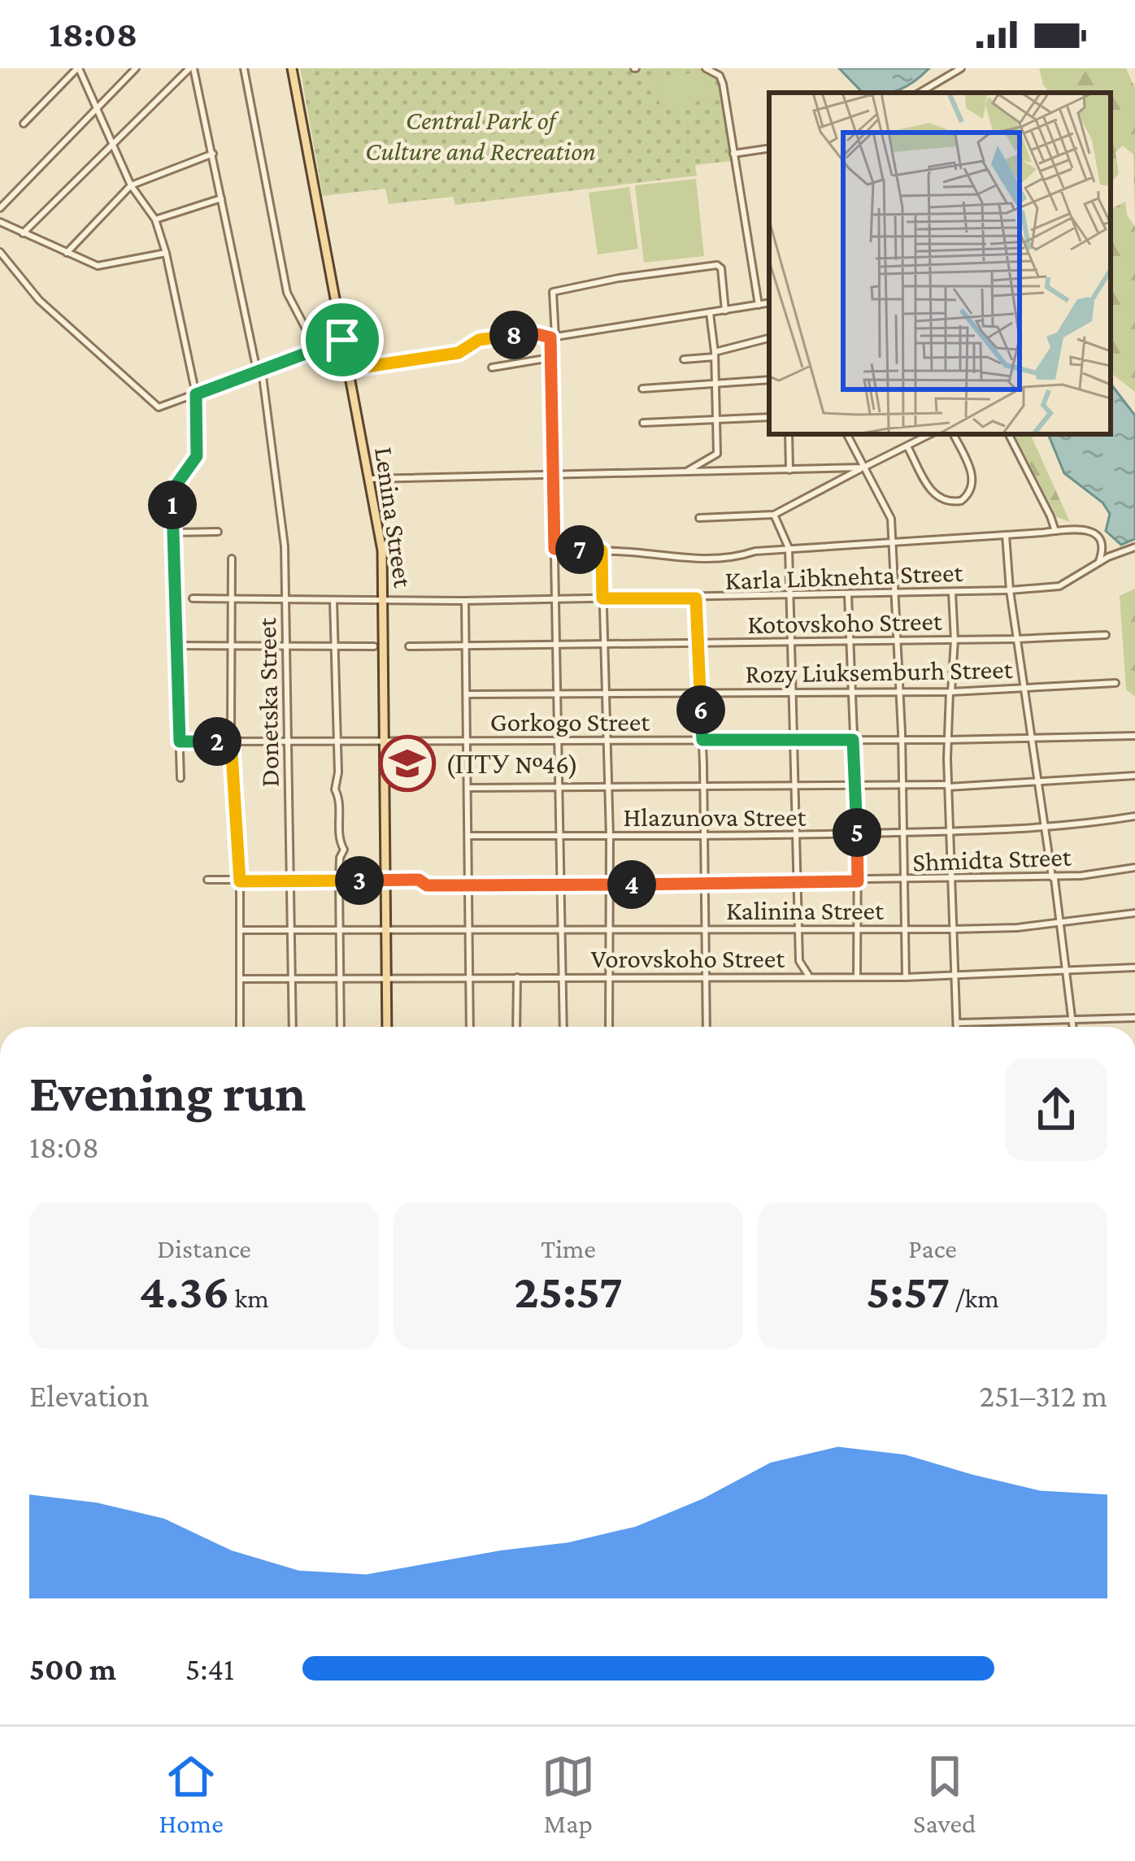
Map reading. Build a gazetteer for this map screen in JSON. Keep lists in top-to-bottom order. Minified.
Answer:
{"streets":{"main road":["Lenina Street"],"street":["Karla Libknehta Street","Kotovskoho Street","Rozy Liuksemburh Street","Donetska Street","Gorkogo Street","Hlazunova Street","Shmidta Street","Kalinina Street","Vorovskoho Street"]},"crossings":[["Lenina Street","Karla Libknehta Street"],["Lenina Street","Gorkogo Street"],["Lenina Street","Shmidta Street"],["Lenina Street","Kalinina Street"],["Lenina Street","Vorovskoho Street"],["Karla Libknehta Street","Donetska Street"],["Donetska Street","Gorkogo Street"],["Donetska Street","Shmidta Street"],["Donetska Street","Kalinina Street"],["Donetska Street","Vorovskoho Street"]],"parks":["Central Park of Culture and Recreation"],"places":{"school or university":["(ПТУ №46)"]},"page":{"status":"18:08","pins":["8","1","7","6","2","5","3","4"],"heading":["Evening run","18:08"],"stats":[["Distance","4.36 km"],["Time","25:57"],["Pace","5:57 /km"]],"chart":["Elevation","251–312 m"],"list":[{"name":"500 m","note":"5:41"}],"tabs":["Home","Map","Saved"]}}
